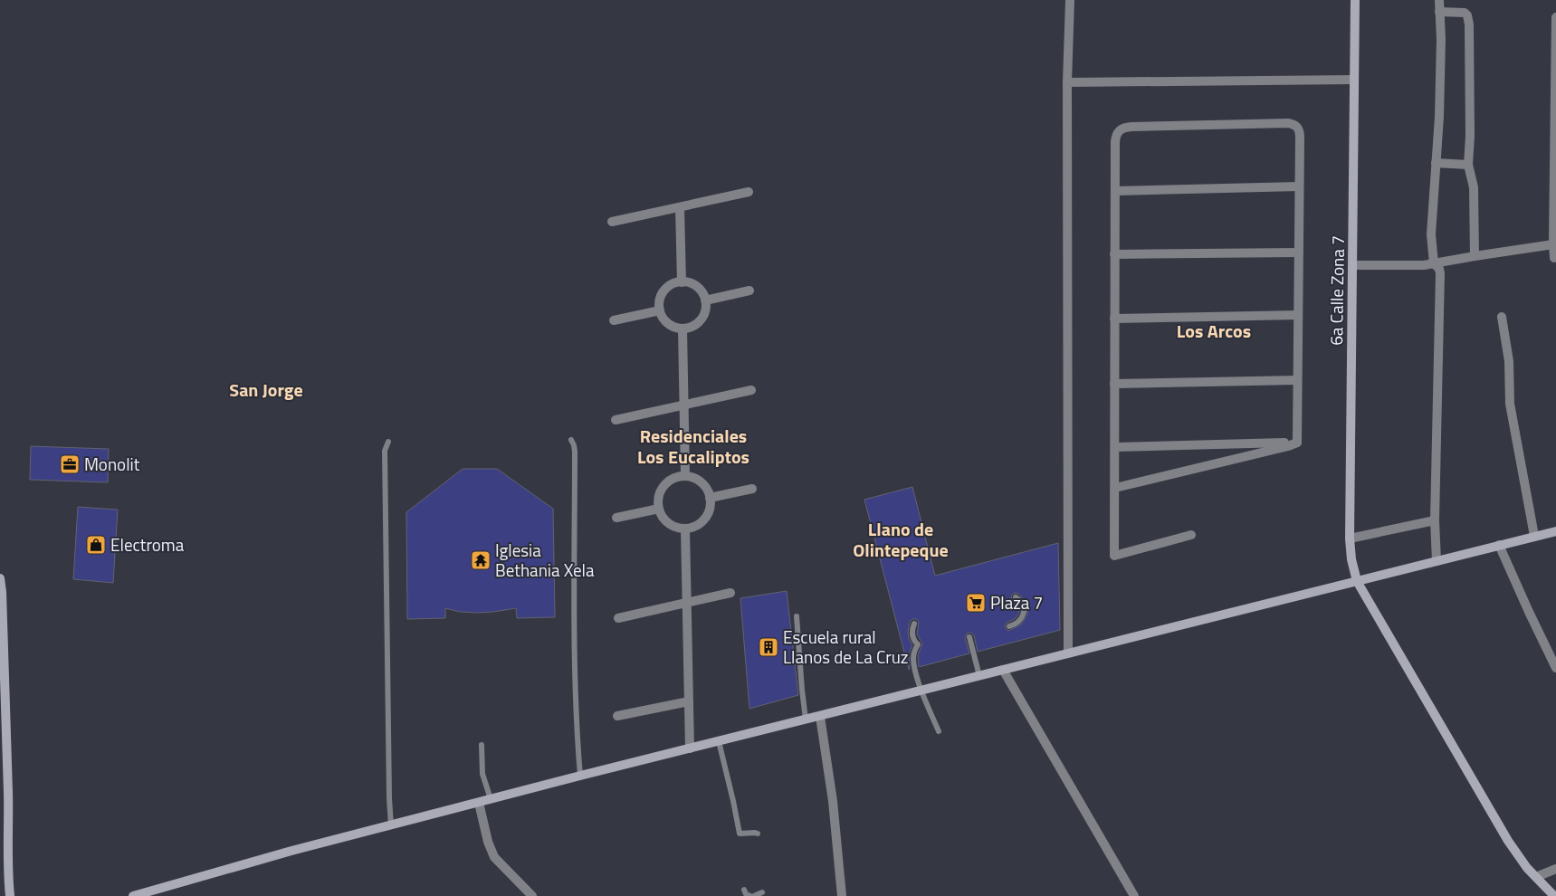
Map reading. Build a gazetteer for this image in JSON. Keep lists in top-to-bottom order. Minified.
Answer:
{"streets":{"main road":["6a Calle Zona 7"]},"districts":["Los Arcos","San Jorge","Residenciales Los Eucaliptos","Llano de Olintepeque"],"places":{"office":["Monolit"],"shop":["Electroma"],"temple":["Iglesia Bethania Xela"],"supermarket":["Plaza 7"],"building":["Escuela rural Llanos de La Cruz"]}}
